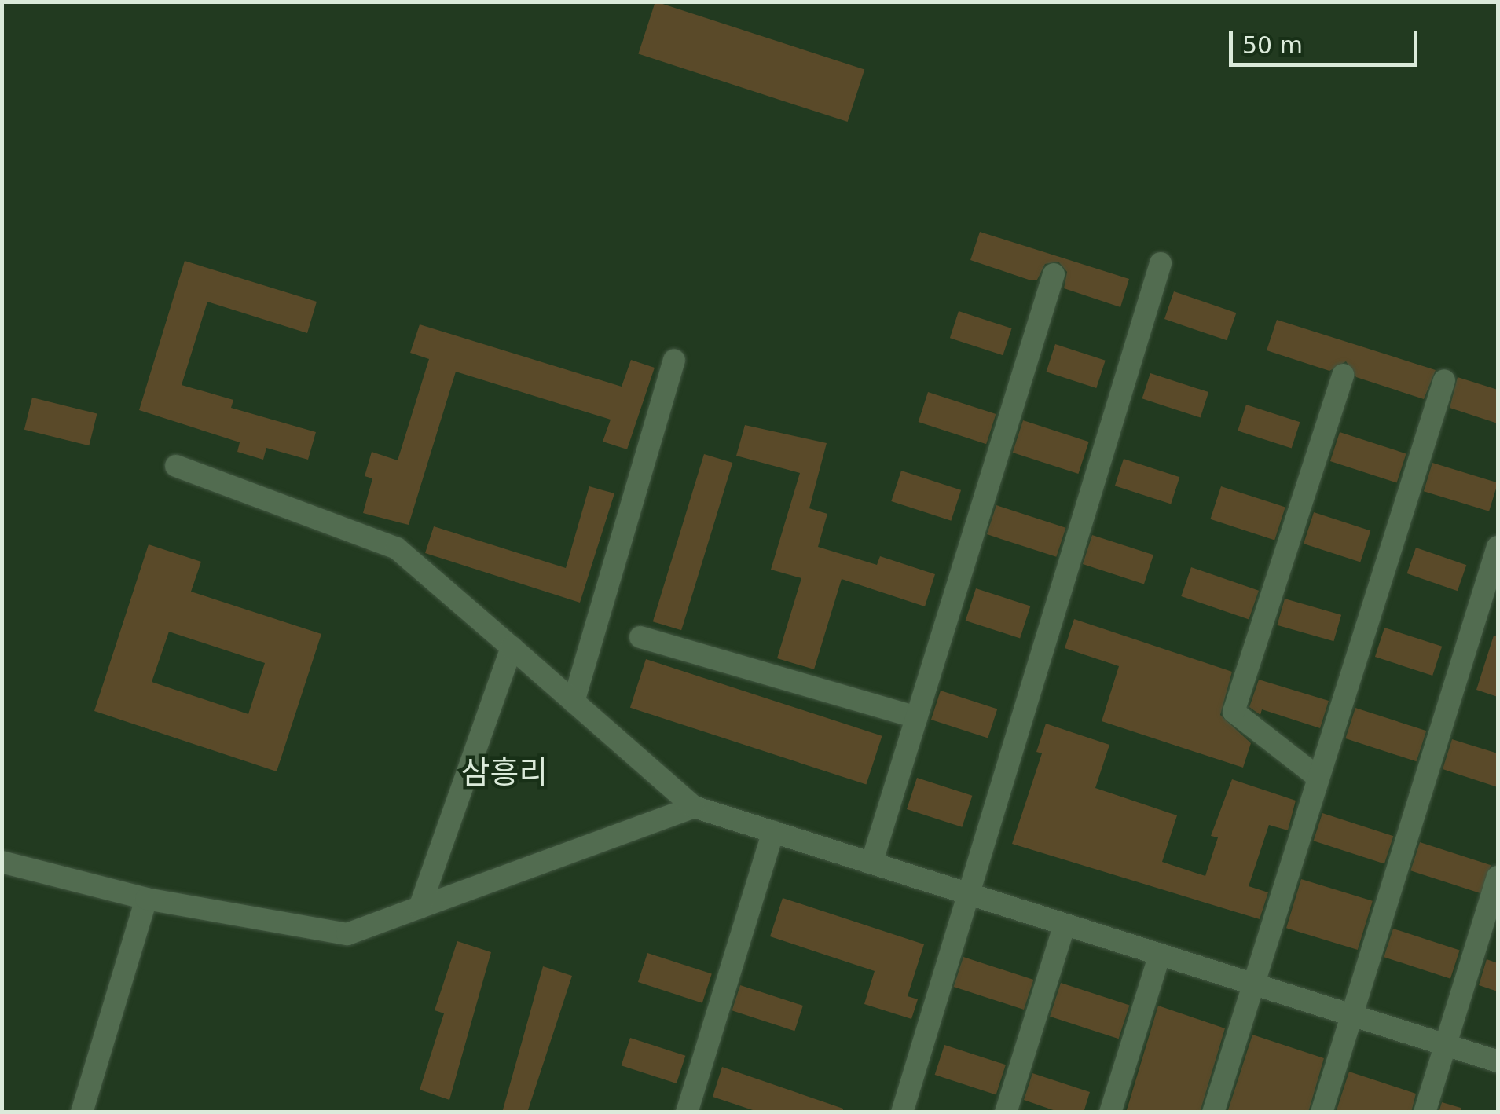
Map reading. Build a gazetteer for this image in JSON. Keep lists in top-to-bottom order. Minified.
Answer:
{"districts":["삼흥리"],"scale_bar":"50 m"}
